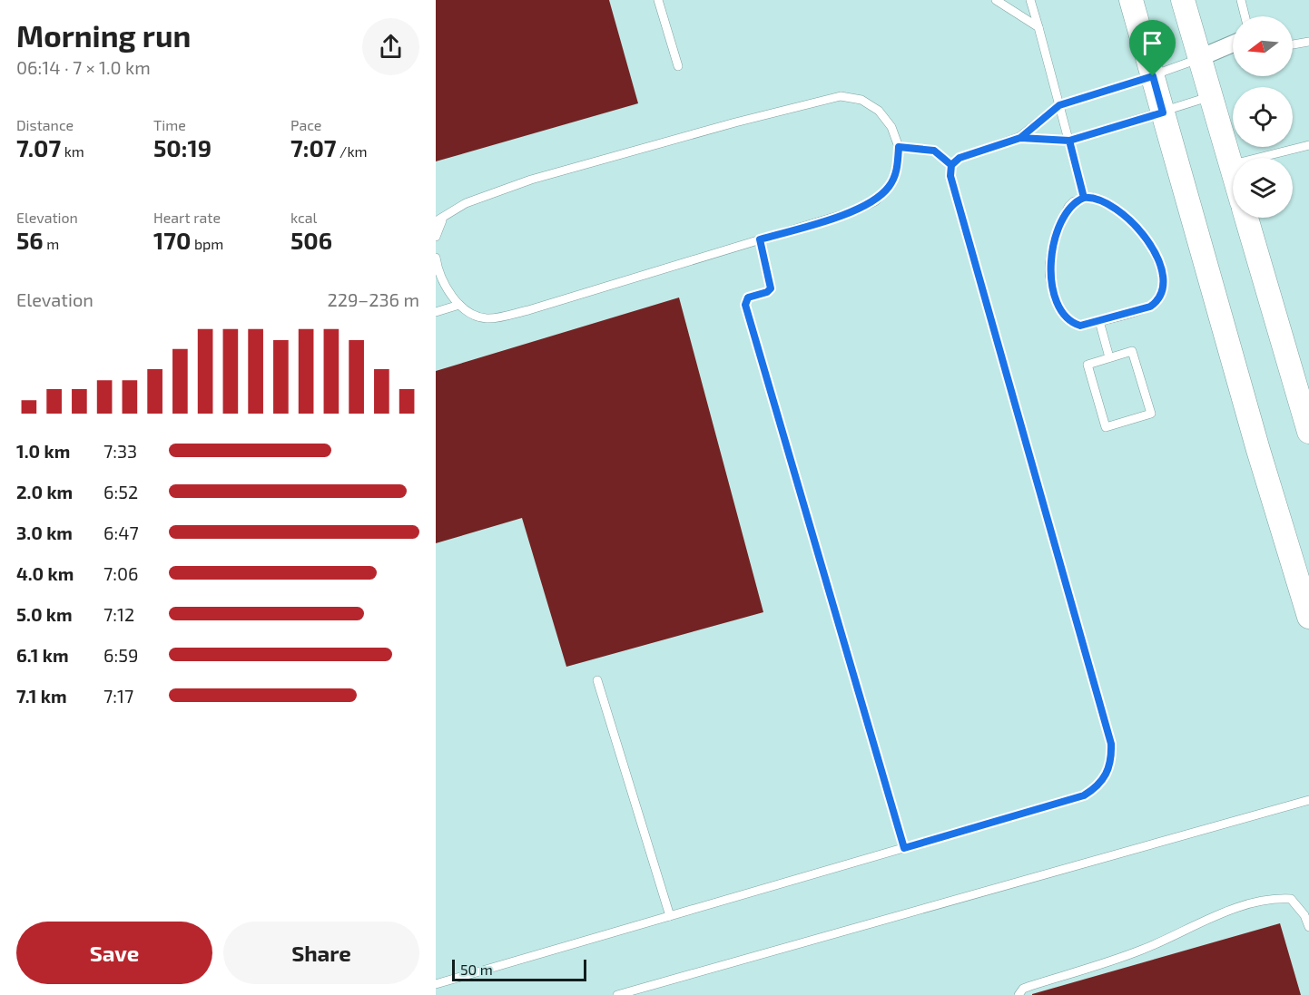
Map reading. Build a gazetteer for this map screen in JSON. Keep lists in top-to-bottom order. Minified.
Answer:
{"scale_bar":"50 m","north":"left","page":{"heading":["Morning run","06:14 · 7 × 1.0 km"],"stats":[["Distance","7.07 km"],["Time","50:19"],["Pace","7:07 /km"],["Elevation","56 m"],["Heart rate","170 bpm"],["kcal","506"]],"chart":["Elevation","229–236 m"],"list":[{"name":"1.0 km","note":"7:33"},{"name":"2.0 km","note":"6:52"},{"name":"3.0 km","note":"6:47"},{"name":"4.0 km","note":"7:06"},{"name":"5.0 km","note":"7:12"},{"name":"6.1 km","note":"6:59"},{"name":"7.1 km","note":"7:17"}],"buttons":["Save","Share"],"scale":"50 m"}}
